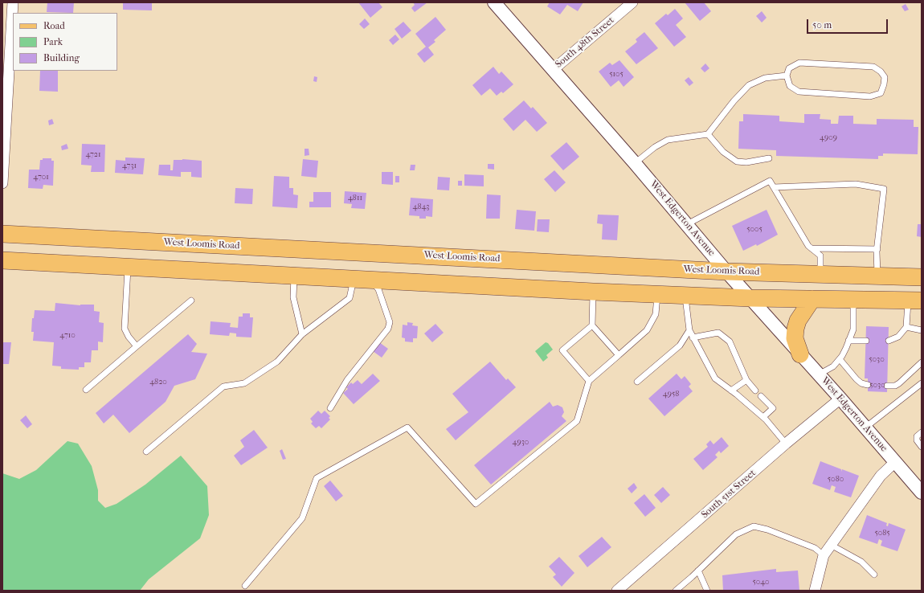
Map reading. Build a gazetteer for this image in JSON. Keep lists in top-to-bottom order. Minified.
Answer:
{"streets":{"main road":["West Loomis Road"],"street":["South 48th Street","West Edgerton Avenue","South 51st Street"]},"crossings":[["South 48th Street","West Edgerton Avenue"],["West Edgerton Avenue","West Loomis Road"],["West Edgerton Avenue","South 51st Street"]],"house_numbers":["5105","4909","4721","4731","4701","4811","4843","5005","4710","5030","4820","5030","4958","4930","5080","5085","5040"],"legend":["Road","Park","Building"],"scale_bar":"50 m"}
